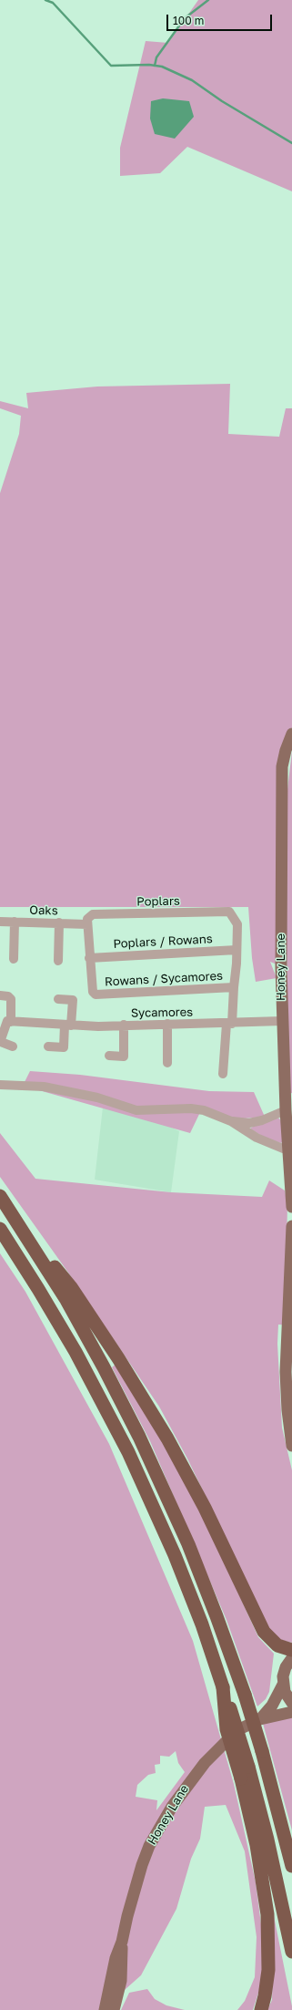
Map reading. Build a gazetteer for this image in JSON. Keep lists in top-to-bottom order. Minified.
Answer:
{"streets":{"main road":["Honey Lane"],"street":["Poplars","Oaks","Poplars / Rowans","Rowans / Sycamores","Sycamores"]},"crossings":[["Poplars","Oaks"],["Poplars","Poplars / Rowans"],["Poplars / Rowans","Rowans / Sycamores"],["Honey Lane","Sycamores"]],"scale_bar":"100 m"}
